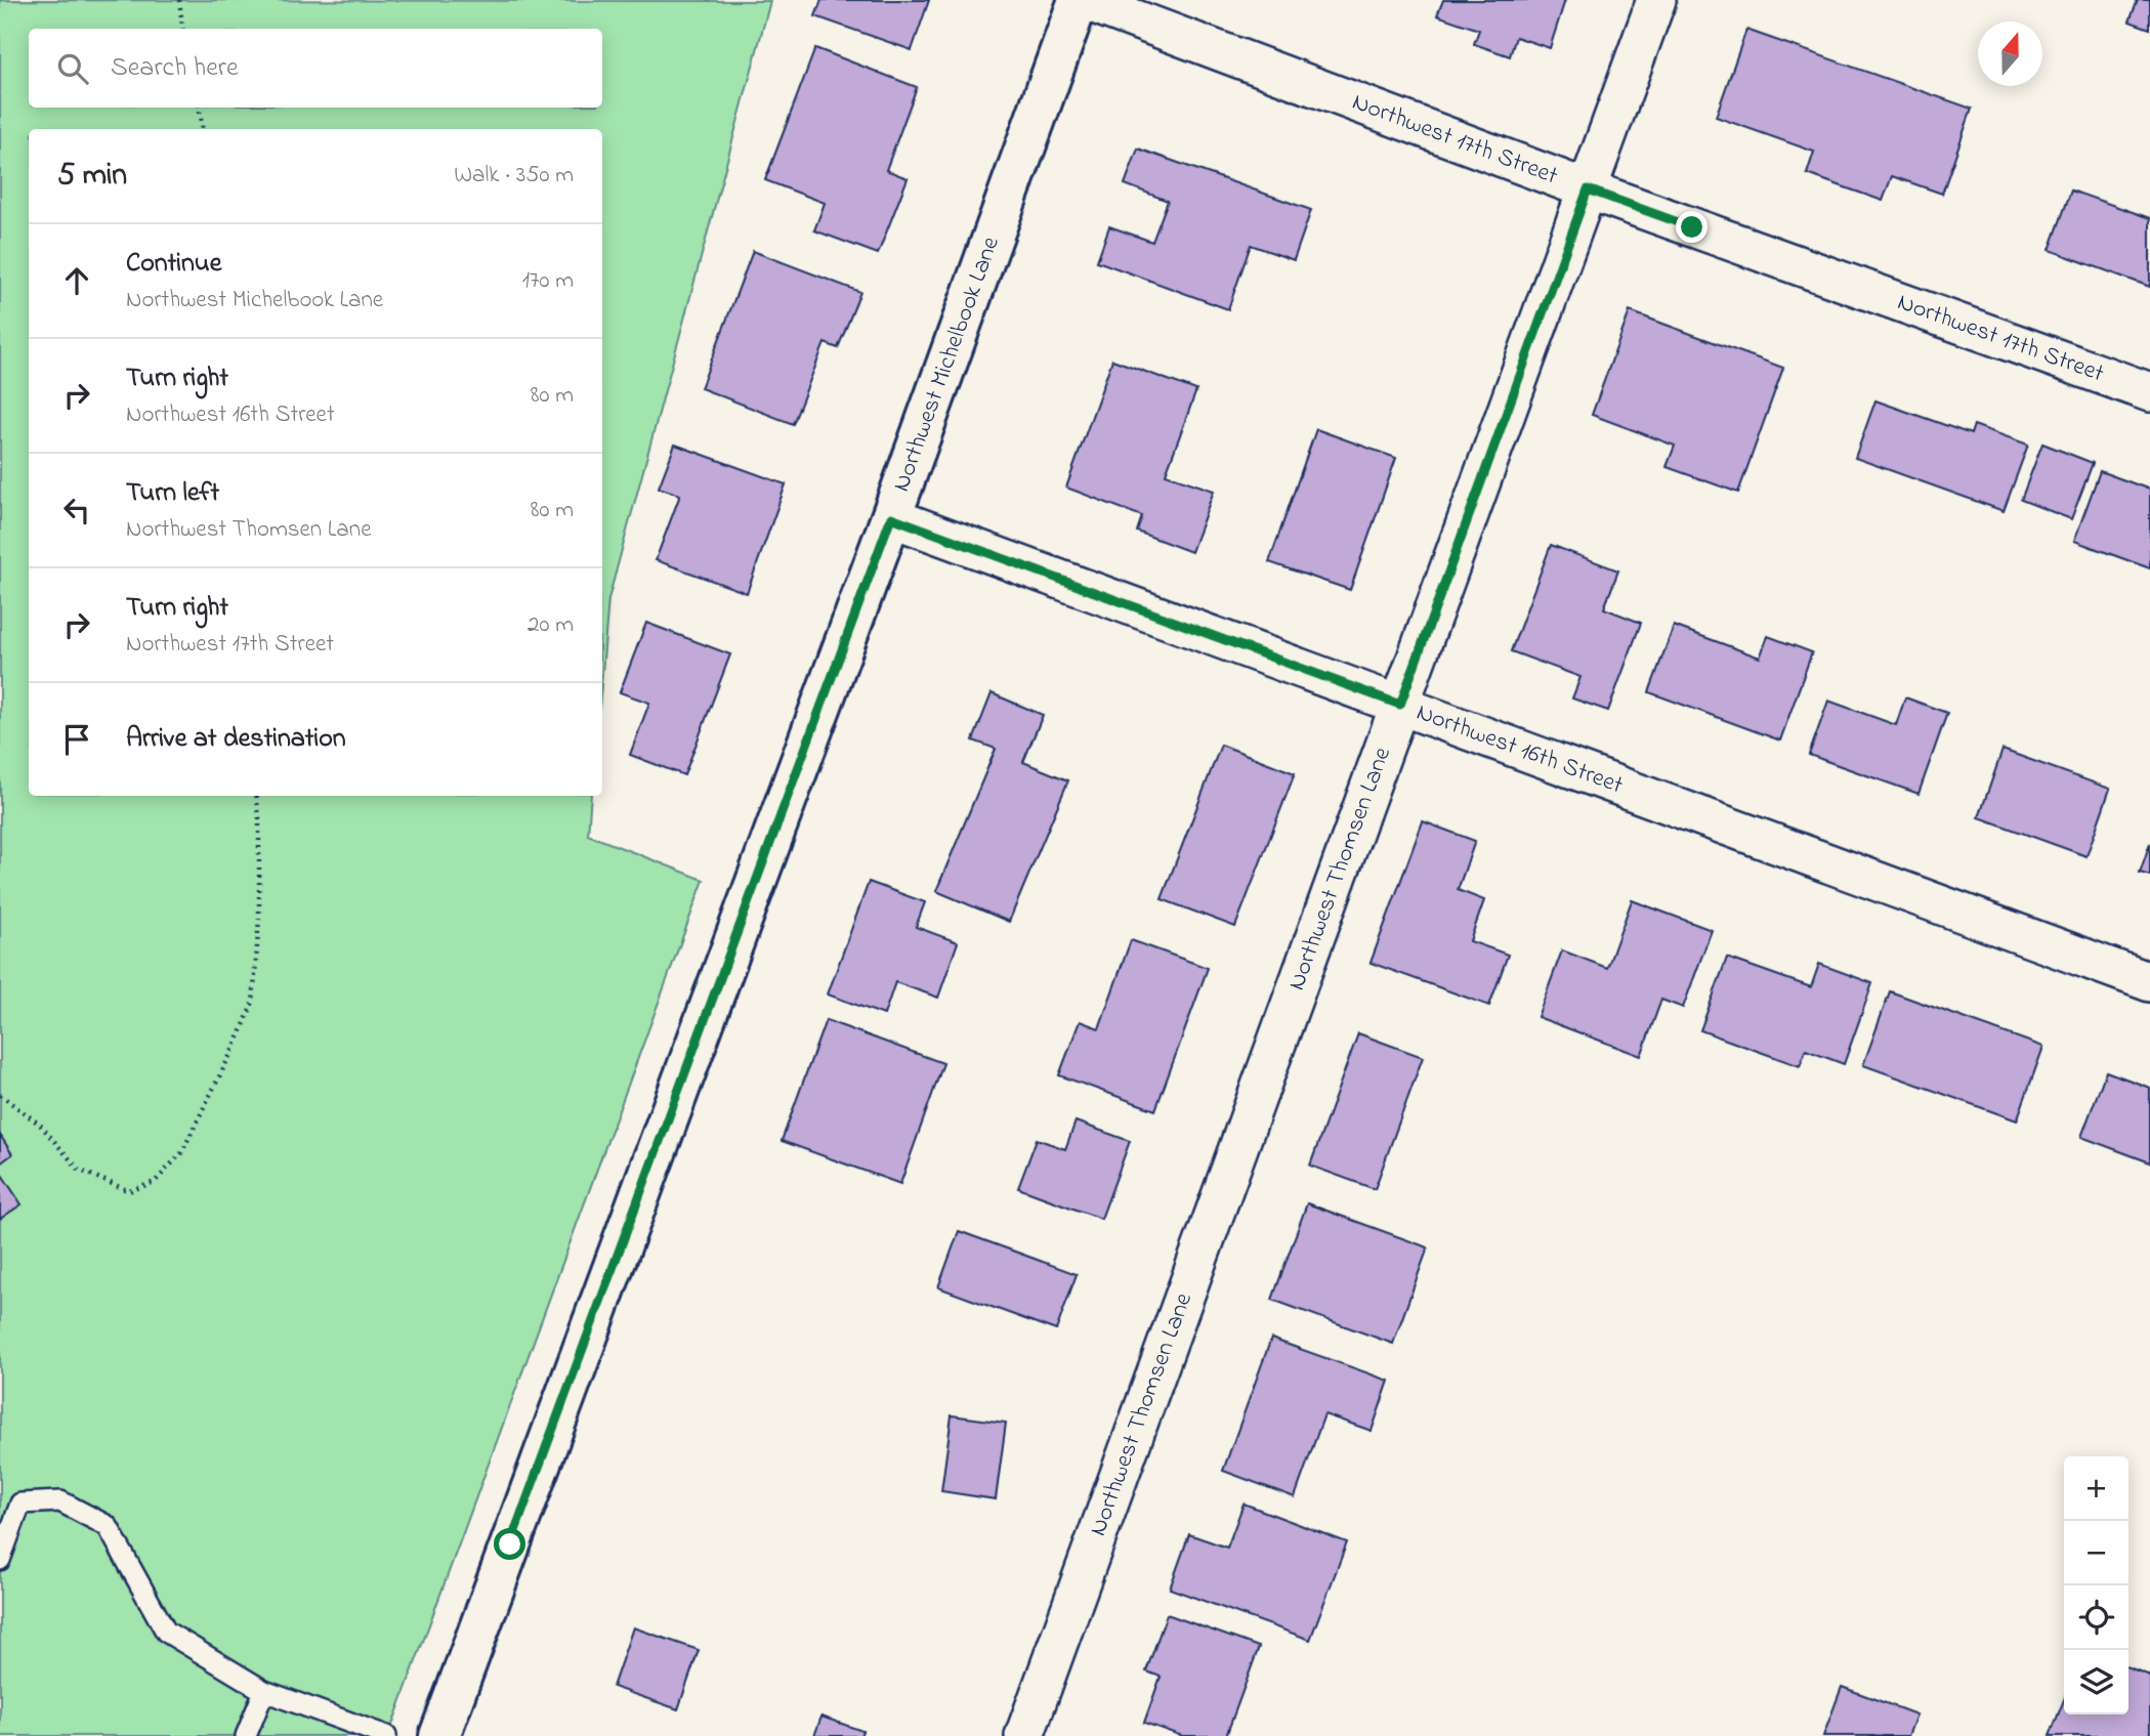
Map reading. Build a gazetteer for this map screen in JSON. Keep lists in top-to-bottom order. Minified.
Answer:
{"streets":{"street":["Northwest 17th Street","Northwest Michelbook Lane","Northwest 16th Street","Northwest Thomsen Lane"]},"crossings":[["Northwest 17th Street","Northwest Thomsen Lane"],["Northwest Michelbook Lane","Northwest 16th Street"],["Northwest 16th Street","Northwest Thomsen Lane"]],"north":"top","page":{"search":"Search here","heading":["5 min","Walk · 350 m"],"list":[["Continue","Northwest Michelbook Lane","170 m"],["Turn right","Northwest 16th Street","80 m"],["Turn left","Northwest Thomsen Lane","80 m"],["Turn right","Northwest 17th Street","20 m"],"Arrive at destination"],"map_buttons":["+","−"]}}
